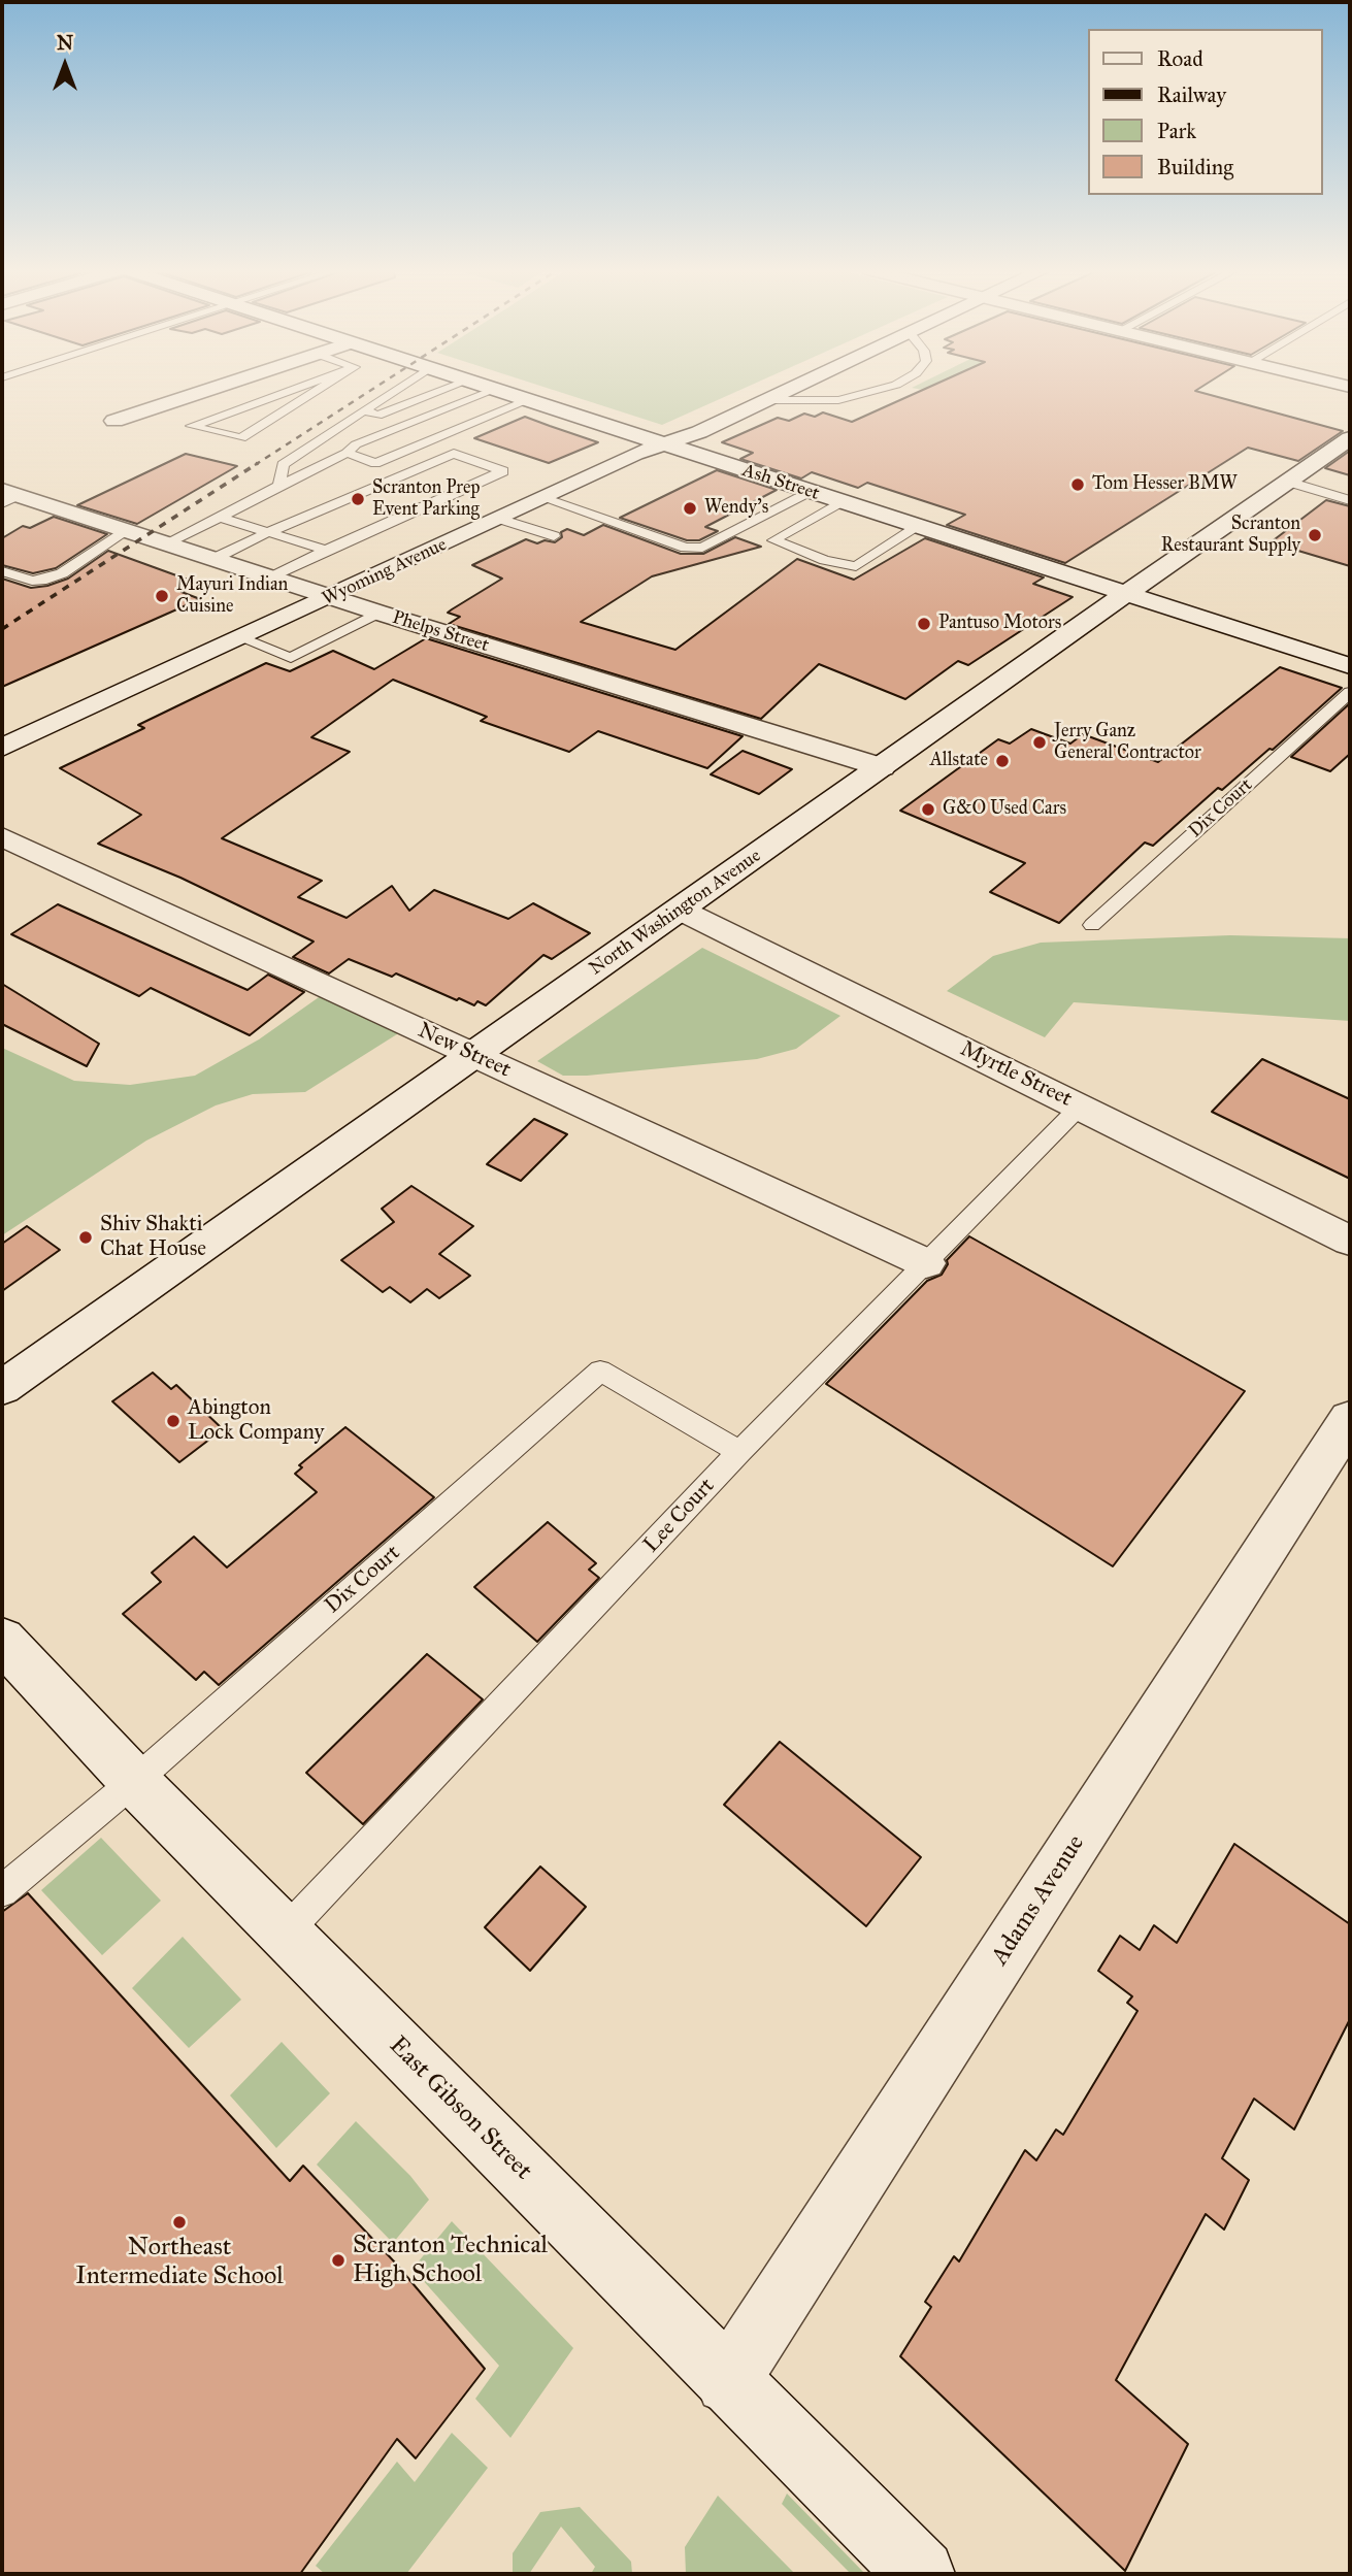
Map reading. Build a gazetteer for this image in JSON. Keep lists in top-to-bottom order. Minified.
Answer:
{"streets":{"street":["Ash Street","Wyoming Avenue","Phelps Street","North Washington Avenue","New Street","Myrtle Street","Adams Avenue","East Gibson Street"],"lane":["Dix Court","Lee Court"]},"crossings":[["Ash Street","Wyoming Avenue"],["Ash Street","North Washington Avenue"],["Wyoming Avenue","Phelps Street"],["Phelps Street","North Washington Avenue"],["Dix Court","Lee Court"],["Dix Court","East Gibson Street"],["North Washington Avenue","New Street"],["North Washington Avenue","Myrtle Street"],["New Street","Lee Court"],["Myrtle Street","Lee Court"],["Lee Court","East Gibson Street"],["Adams Avenue","East Gibson Street"]],"places":["Tom Hesser BMW","Scranton Prep Event Parking","Wendy's","Scranton Restaurant Supply","Mayuri Indian Cuisine","Pantuso Motors","Jerry Ganz General Contractor","Allstate","G&O Used Cars","Shiv Shakti Chat House","Abington Lock Company","Northeast Intermediate School","Scranton Technical High School"],"legend":["Road","Railway","Park","Building"],"north":"top"}
